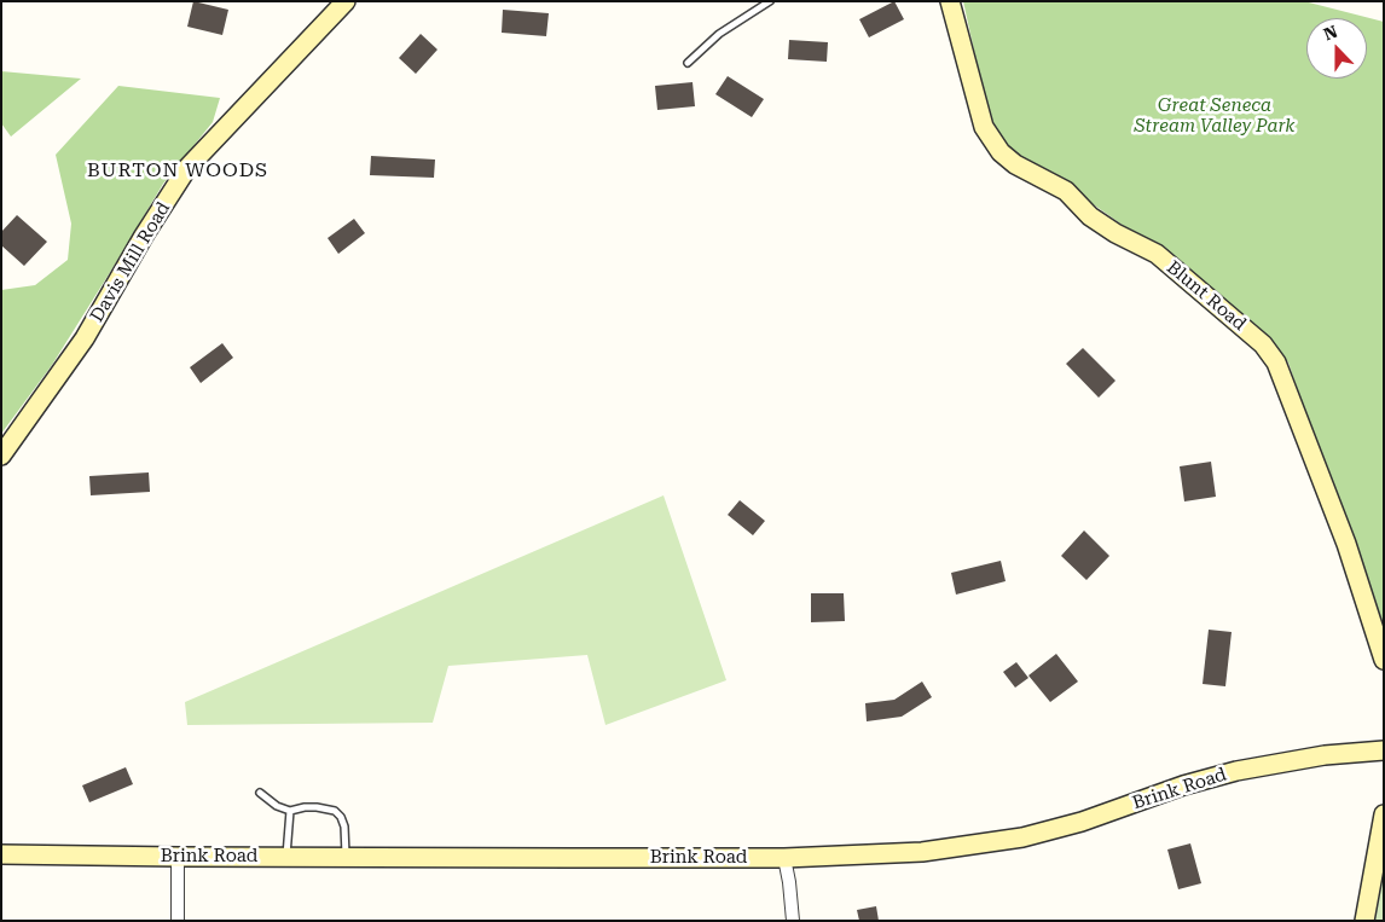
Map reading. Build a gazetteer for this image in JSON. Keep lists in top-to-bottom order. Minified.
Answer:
{"streets":{"street":["Davis Mill Road","Blunt Road","Brink Road"]},"districts":["BURTON WOODS"],"parks":["Great Seneca Stream Valley Park"],"north":"top"}
